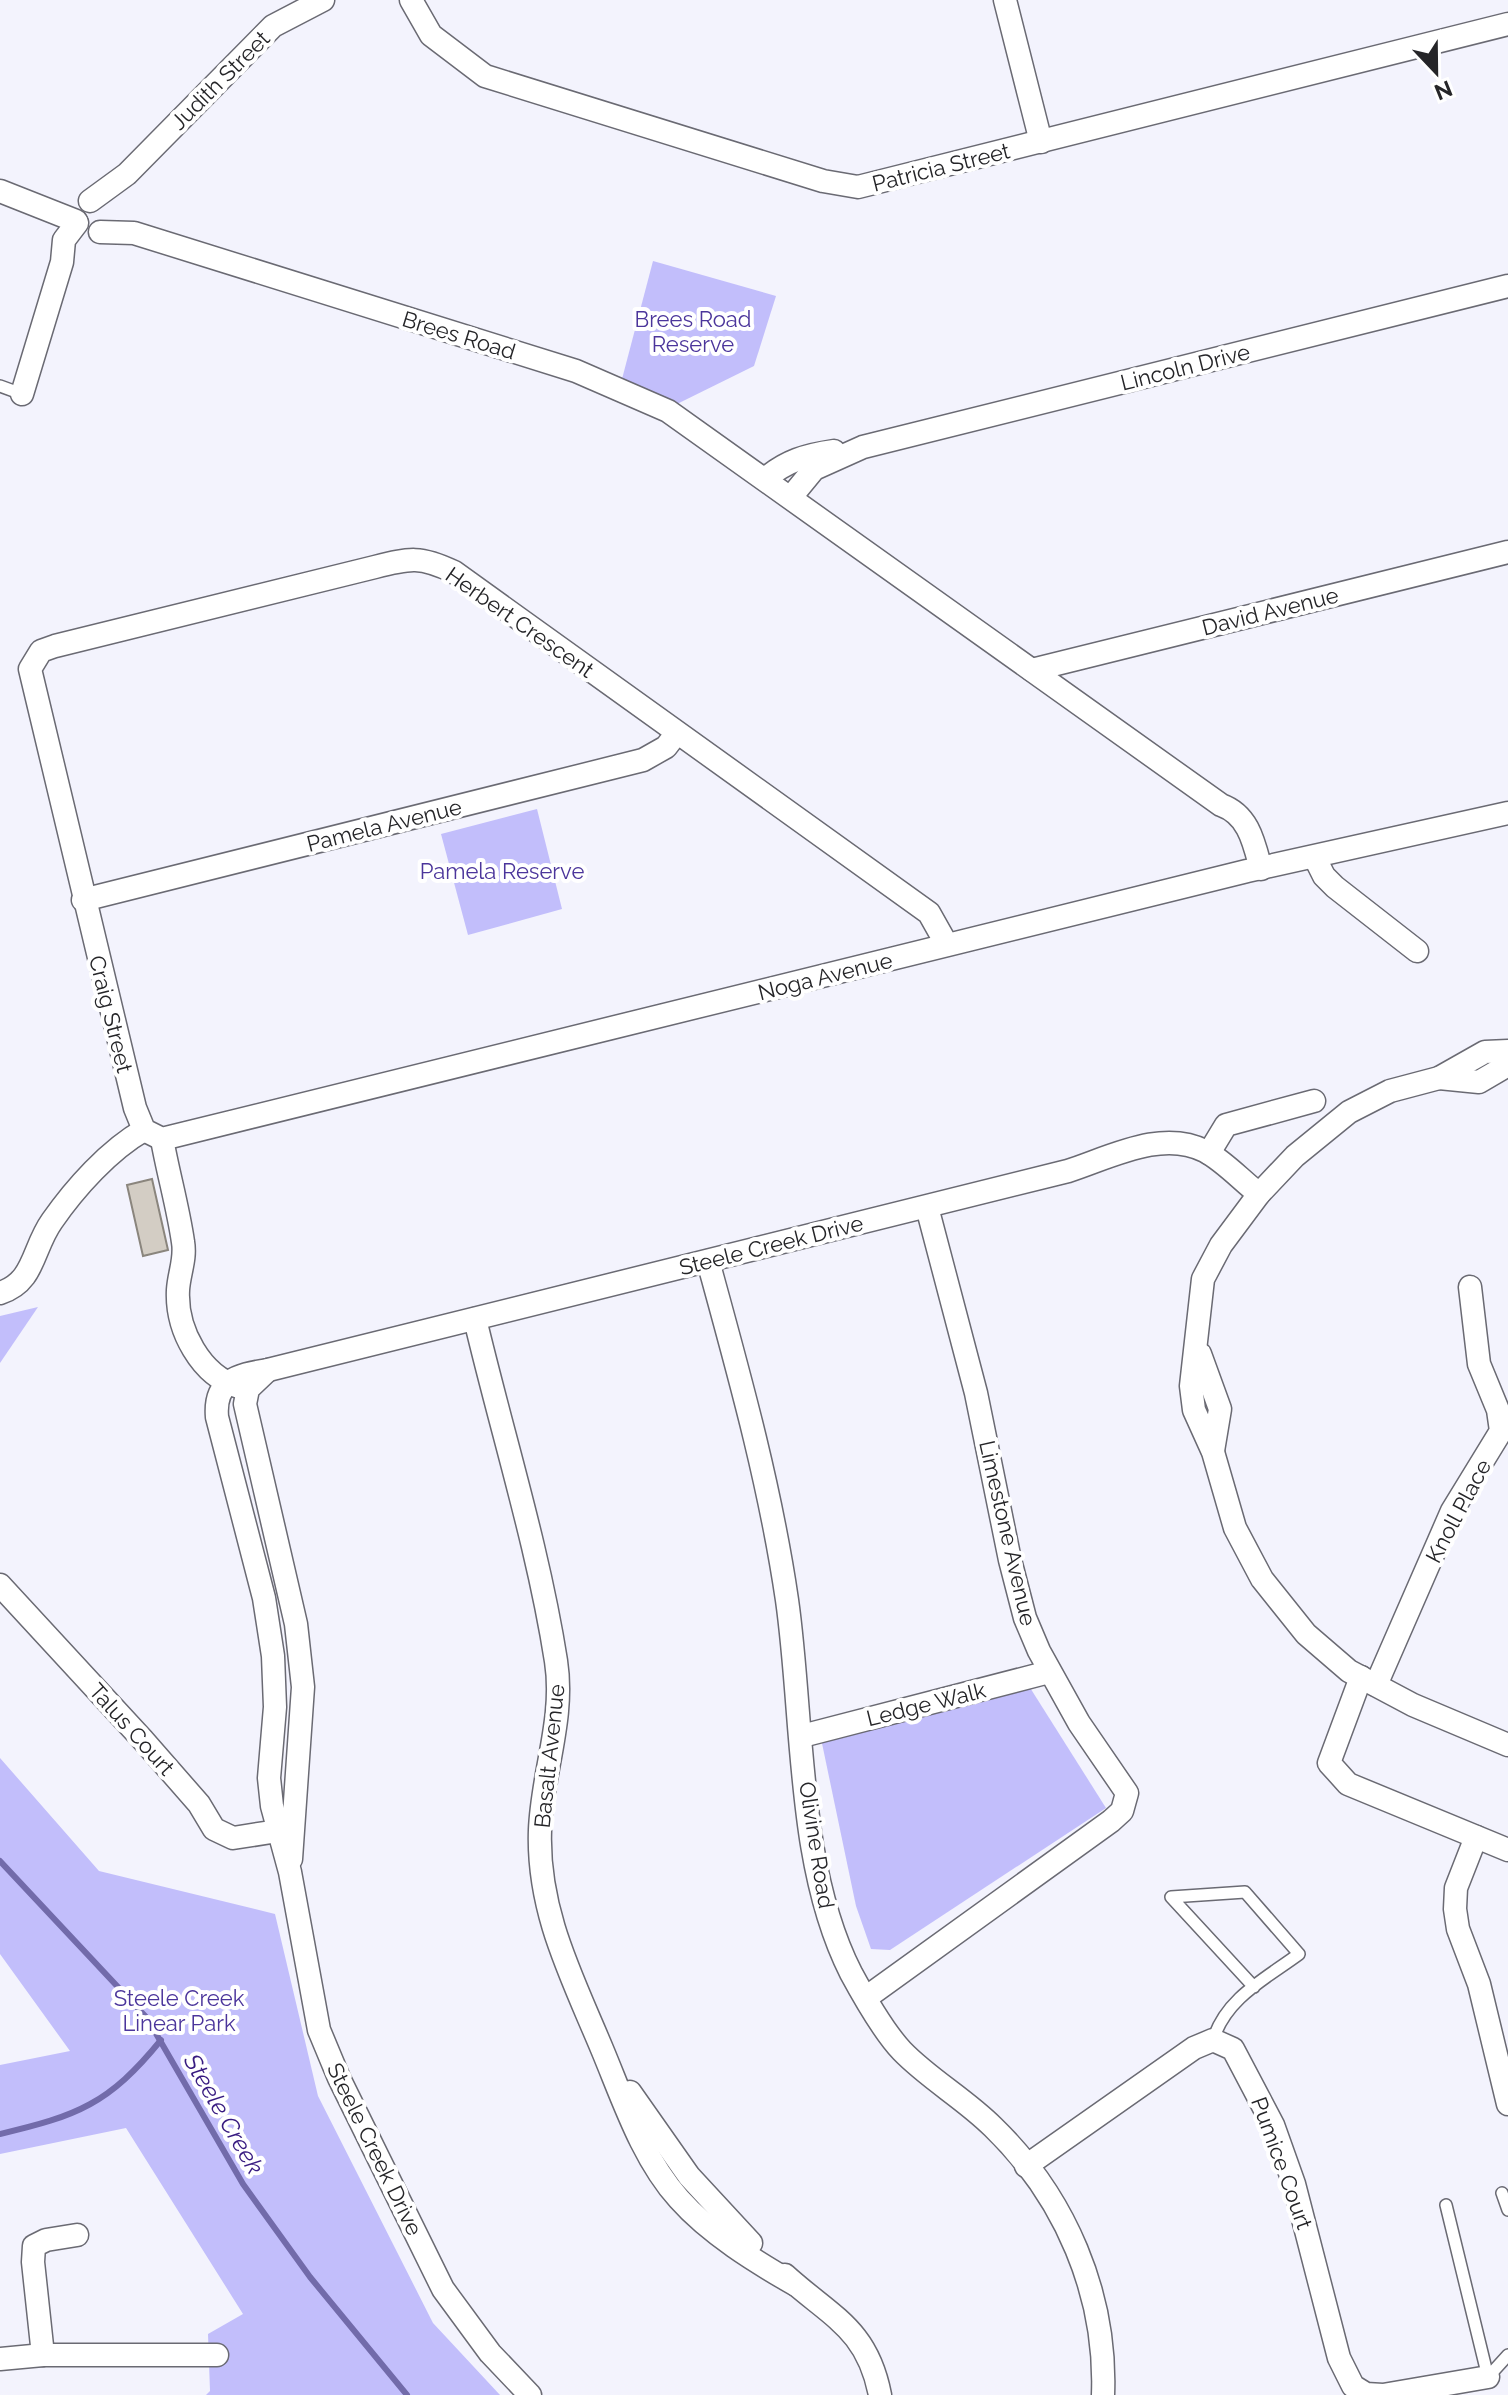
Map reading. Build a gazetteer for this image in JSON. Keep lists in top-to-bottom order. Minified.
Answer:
{"streets":{"street":["Judith Street","Patricia Street","Brees Road","Lincoln Drive","David Avenue","Herbert Crescent","Pamela Avenue","Noga Avenue","Craig Street","Steele Creek Drive","Knoll Place","Limestone Avenue","Ledge Walk","Talus Court","Basalt Avenue","Olivine Road","Pumice Court"]},"crossings":[["Judith Street","Brees Road"],["Brees Road","Lincoln Drive"],["Herbert Crescent","Pamela Avenue"],["Herbert Crescent","Noga Avenue"],["Herbert Crescent","Craig Street"],["Pamela Avenue","Craig Street"],["Noga Avenue","Craig Street"],["Craig Street","Steele Creek Drive"],["Steele Creek Drive","Limestone Avenue"],["Steele Creek Drive","Talus Court"],["Steele Creek Drive","Basalt Avenue"],["Steele Creek Drive","Olivine Road"],["Limestone Avenue","Ledge Walk"],["Limestone Avenue","Olivine Road"],["Ledge Walk","Olivine Road"]],"water":["Steele Creek"],"parks":["Brees Road Reserve","Pamela Reserve","Steele Creek Linear Park"],"north":"bottom"}
